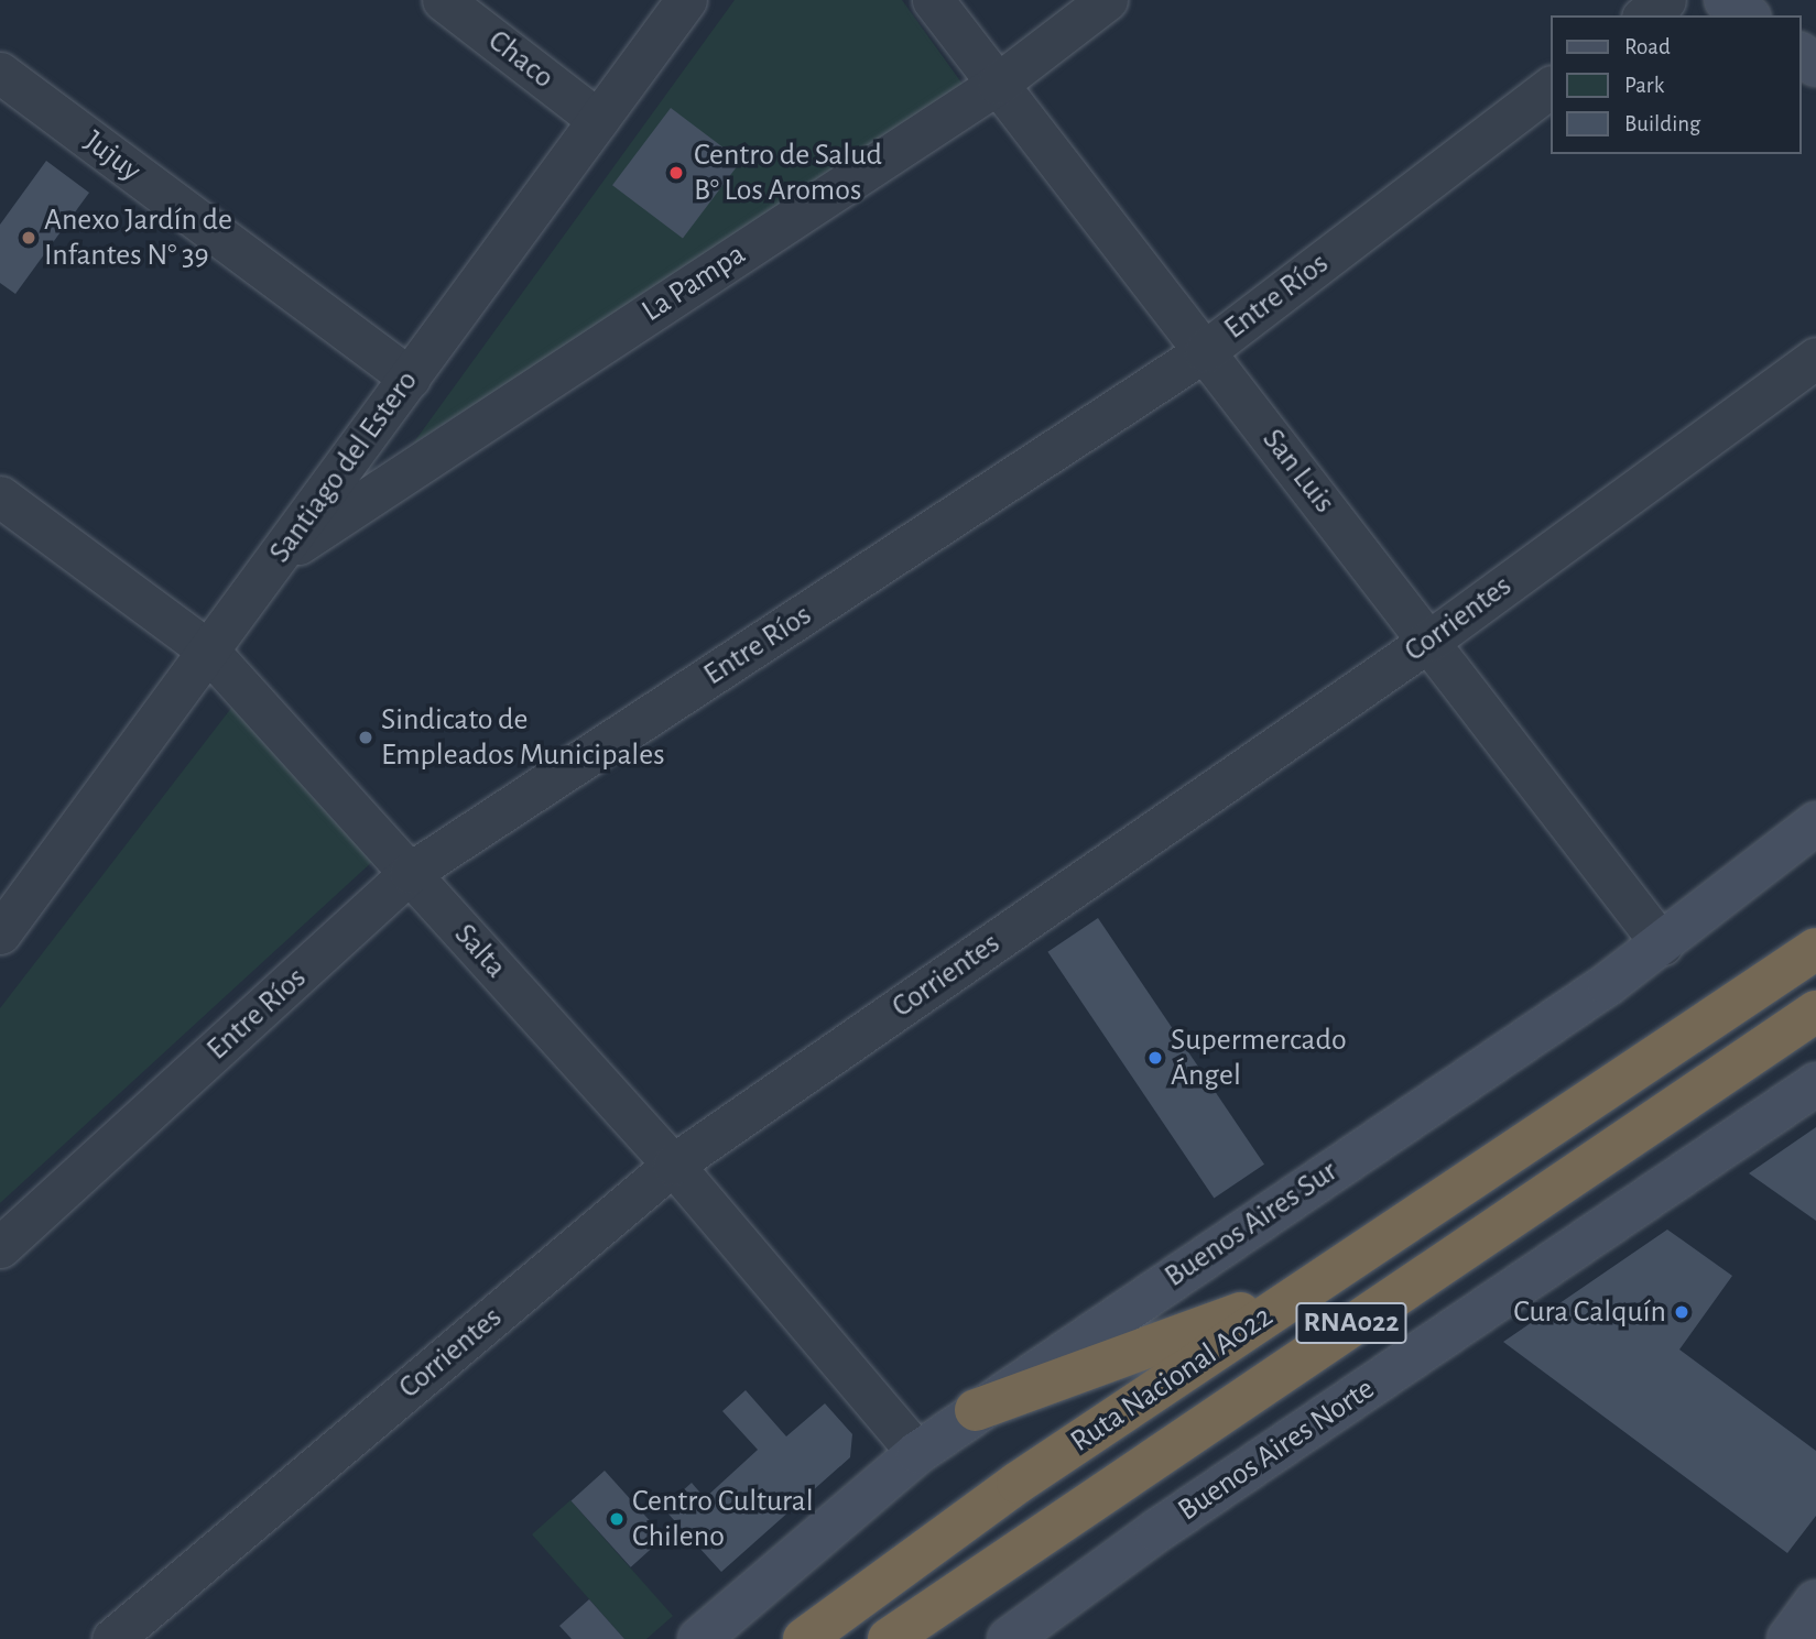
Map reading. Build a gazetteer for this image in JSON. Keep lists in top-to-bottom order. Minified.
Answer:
{"streets":{"highway":["RNA022","Ruta Nacional A022"],"main road":["Buenos Aires Sur","Buenos Aires Norte"],"street":["Chaco","Jujuy","La Pampa","Entre Ríos","Santiago del Estero","San Luis","Corrientes","Salta"]},"crossings":[["Chaco","Santiago del Estero"],["Jujuy","Santiago del Estero"],["La Pampa","Santiago del Estero"],["La Pampa","San Luis"],["Entre Ríos","San Luis"],["Entre Ríos","Salta"],["Santiago del Estero","Salta"],["San Luis","Corrientes"],["San Luis","Buenos Aires Sur"],["Corrientes","Salta"],["Salta","Buenos Aires Sur"]],"places":["Centro de Salud B° Los Aromos","Anexo Jardín de Infantes N° 39","Sindicato de Empleados Municipales","Supermercado Ángel","Cura Calquín","Centro Cultural Chileno"],"legend":["Road","Park","Building"]}
